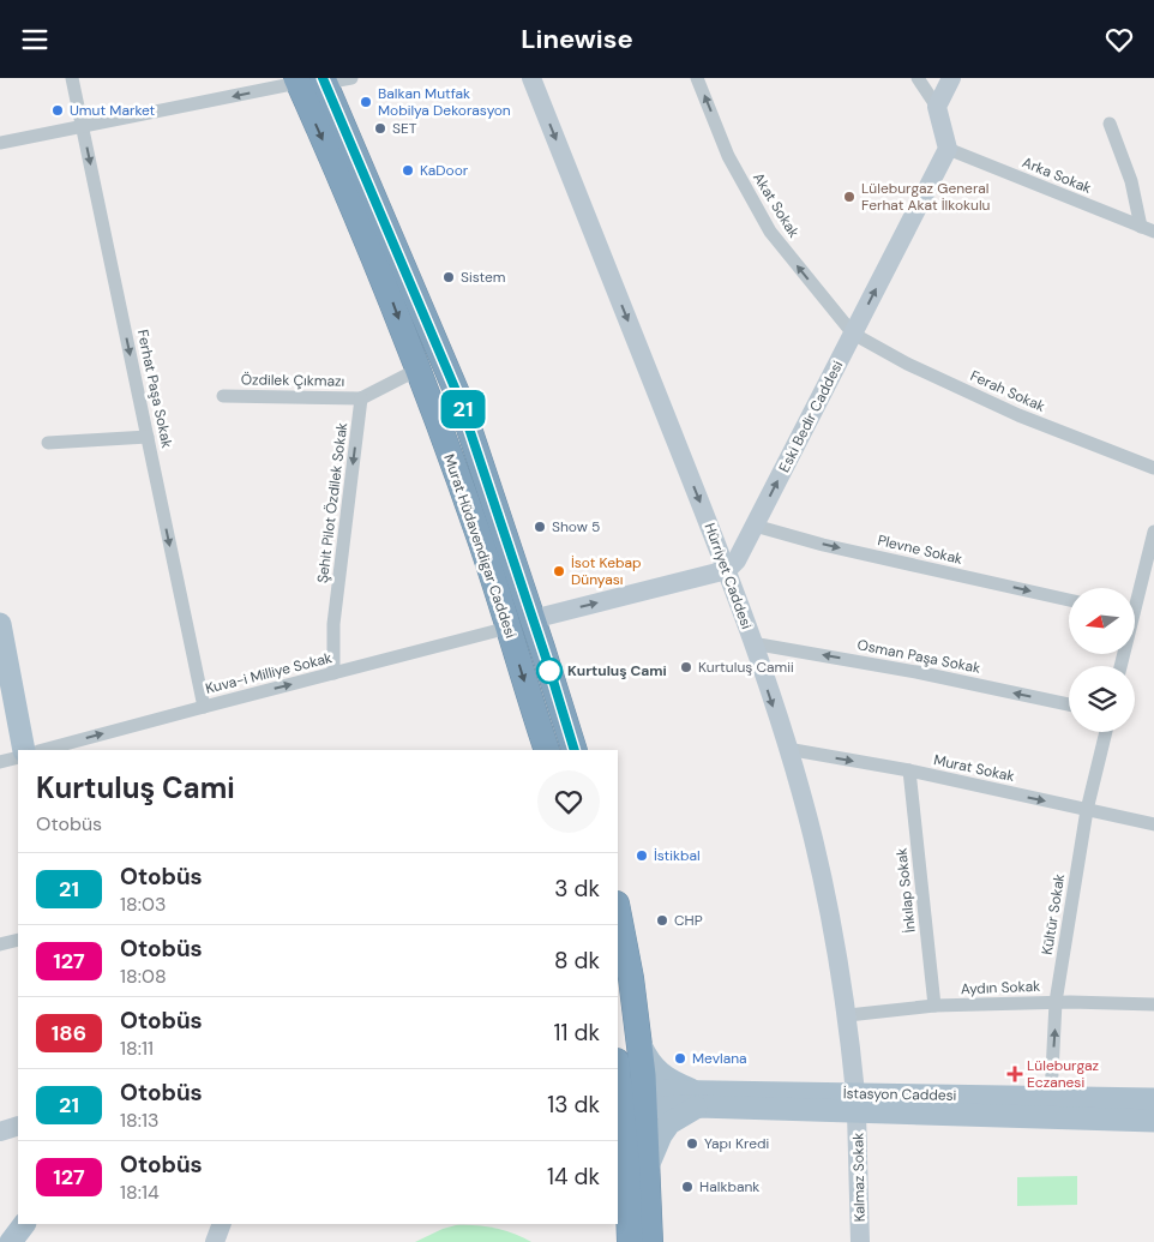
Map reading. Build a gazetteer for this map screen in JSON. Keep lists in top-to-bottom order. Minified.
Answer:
{"streets":{"highway":["Murat Hüdavendigar Caddesi"],"main road":["İstasyon Caddesi"],"street":["Arka Sokak","Akat Sokak","Özdilek Çıkmazı","Ferhat Paşa Sokak","Ferah Sokak","Eski Bedir Caddesi","Şehit Pilot Özdilek Sokak","Plevne Sokak","Hürriyet Caddesi","Osman Paşa Sokak","Kuva-i Milliye Sokak","Murat Sokak","İnkılap Sokak","Kültür Sokak","Aydın Sokak","Kalmaz Sokak"]},"crossings":[["Arka Sokak","Eski Bedir Caddesi"],["Akat Sokak","Ferah Sokak"],["Akat Sokak","Eski Bedir Caddesi"],["Özdilek Çıkmazı","Şehit Pilot Özdilek Sokak"],["Ferhat Paşa Sokak","Kuva-i Milliye Sokak"],["Ferah Sokak","Eski Bedir Caddesi"],["Eski Bedir Caddesi","Plevne Sokak"],["Eski Bedir Caddesi","Hürriyet Caddesi"],["Şehit Pilot Özdilek Sokak","Kuva-i Milliye Sokak"],["Murat Hüdavendigar Caddesi","Kuva-i Milliye Sokak"],["Hürriyet Caddesi","Osman Paşa Sokak"],["Hürriyet Caddesi","Murat Sokak"],["Hürriyet Caddesi","Aydın Sokak"],["Hürriyet Caddesi","İstasyon Caddesi"],["Hürriyet Caddesi","Kalmaz Sokak"],["Murat Sokak","İnkılap Sokak"],["Murat Sokak","Kültür Sokak"],["İnkılap Sokak","Aydın Sokak"],["Kültür Sokak","Aydın Sokak"],["Kültür Sokak","İstasyon Caddesi"],["İstasyon Caddesi","Kalmaz Sokak"]],"one_way":["Akat Sokak","Ferhat Paşa Sokak","Eski Bedir Caddesi","Şehit Pilot Özdilek Sokak","Plevne Sokak","Hürriyet Caddesi","Osman Paşa Sokak","Kuva-i Milliye Sokak","Murat Sokak"],"places":{"other":["Balkan Mutfak Mobilya Dekorasyon","Umut Market","SET","KaDoor","Lüleburgaz General Ferhat Akat İlkokulu","Sistem","Show 5","İsot Kebap Dünyası","Kurtuluş Camii","Kurtuluş Cami","İstikbal","CHP","Mevlana","Yapı Kredi","Halkbank"],"health":["Lüleburgaz Eczanesi"]},"lines":["bus line 21"],"north":"left","page":{"header":"Linewise","on_map":"21","heading":["Kurtuluş Cami","Otobüs"],"list":[{"mark":"21","name":"Otobüs","note":"18:03","value":"3 dk"},{"mark":"127","name":"Otobüs","note":"18:08","value":"8 dk"},{"mark":"186","name":"Otobüs","note":"18:11","value":"11 dk"},{"mark":"21","name":"Otobüs","note":"18:13","value":"13 dk"},{"mark":"127","name":"Otobüs","note":"18:14","value":"14 dk"}]}}
